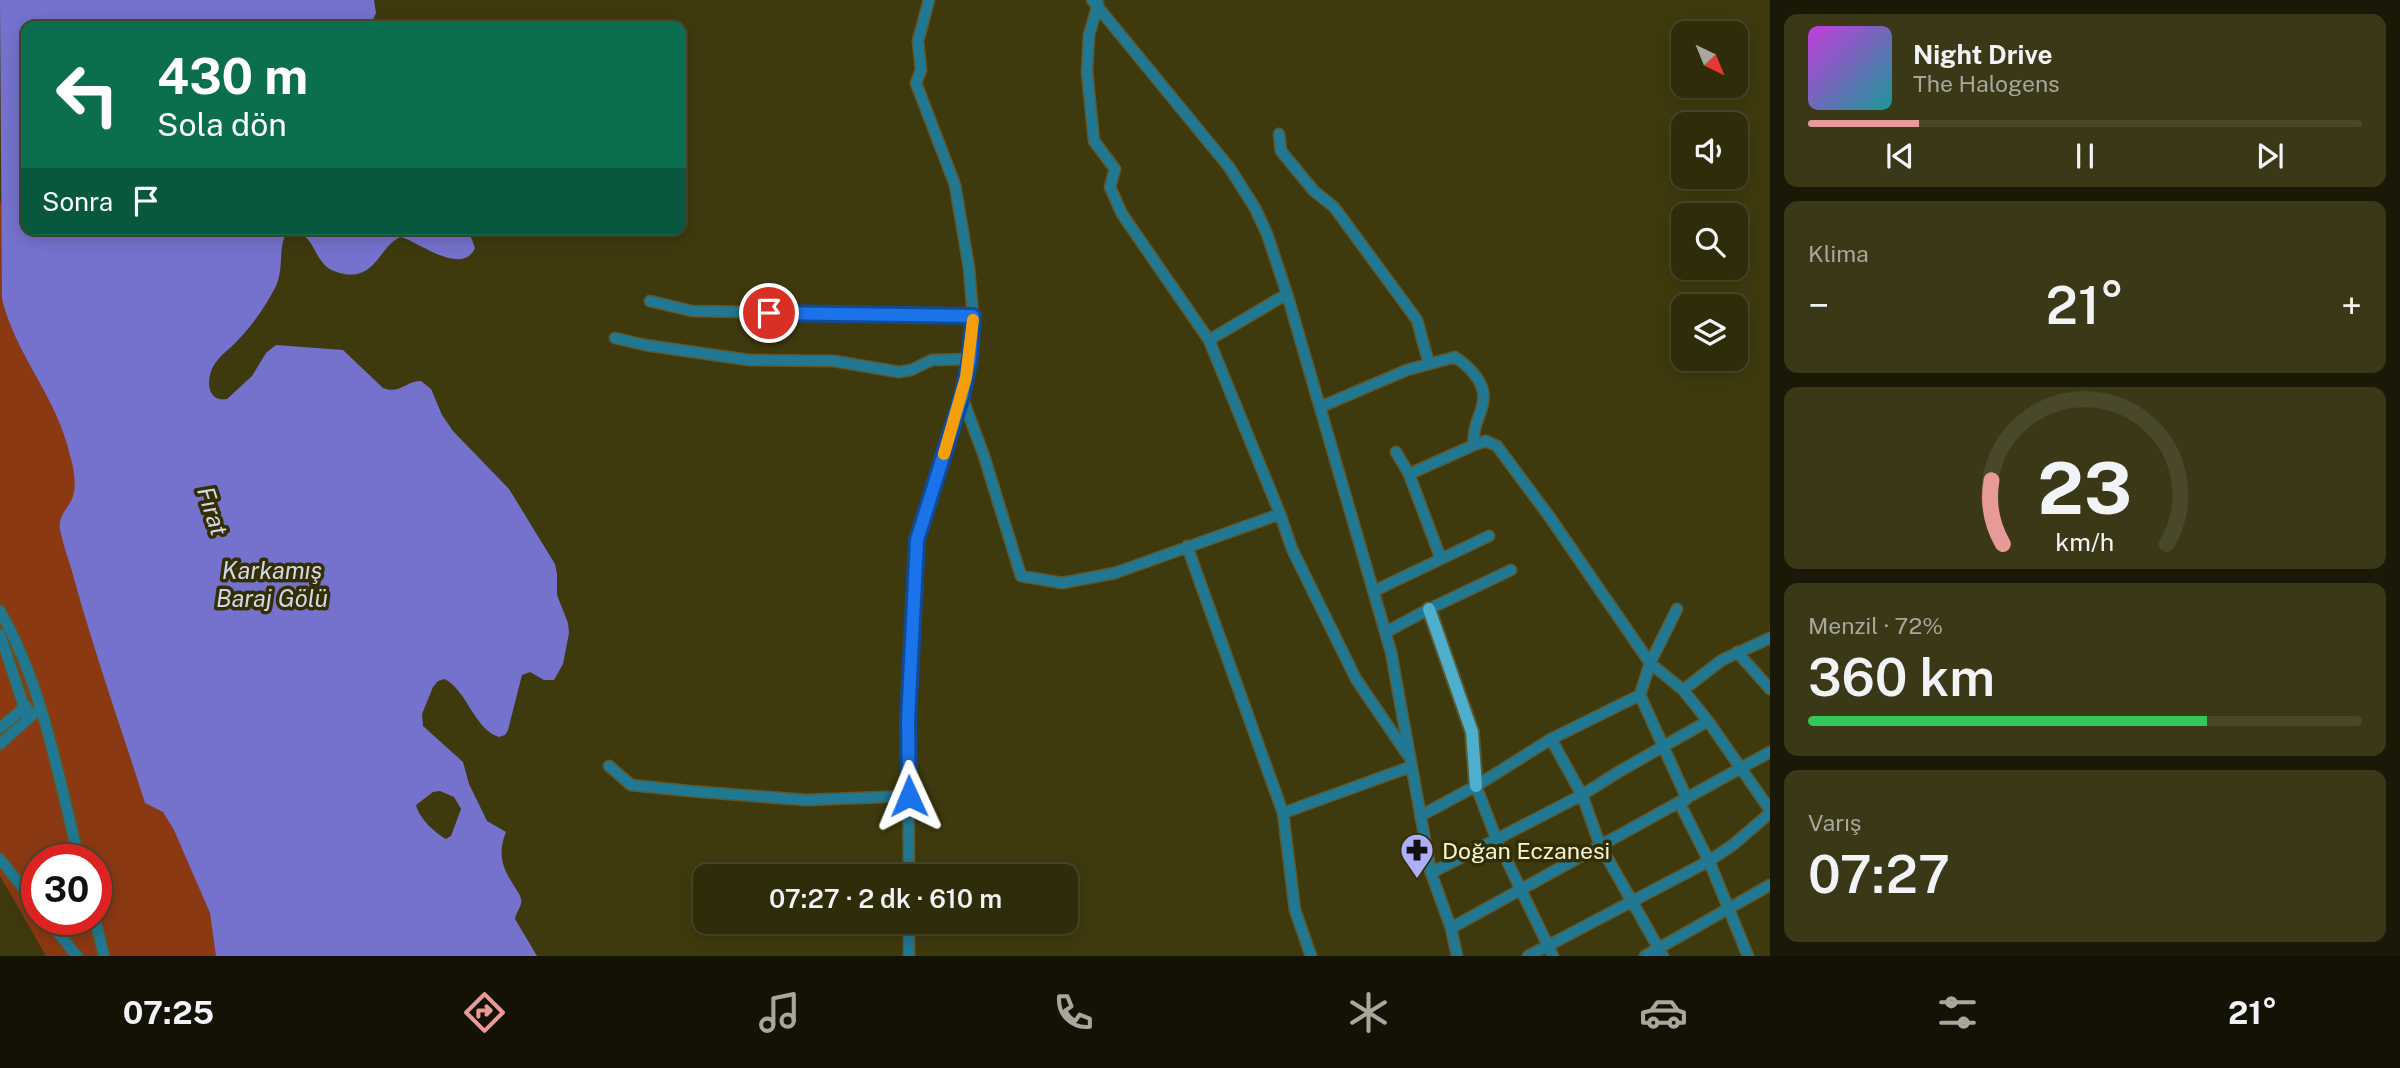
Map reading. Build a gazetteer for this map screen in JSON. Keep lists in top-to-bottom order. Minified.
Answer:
{"water":["Fırat","Karkamış Baraj Gölü"],"places":{"pharmacy":["Doğan Eczanesi"]},"north":"bottom right","page":{"turn":["430 m","Sola dön"],"song":["Night Drive","The Halogens"],"then":"Sonra","tile":["Klima",["Menzil · 72%","360 km"],["Varış","07:27"]],"heat":["−","21°","+"],"limit":"30","trip":"07:27 · 2 dk · 610 m","tabs":["07:25","21°"],"gauge":["23","km/h"]}}
